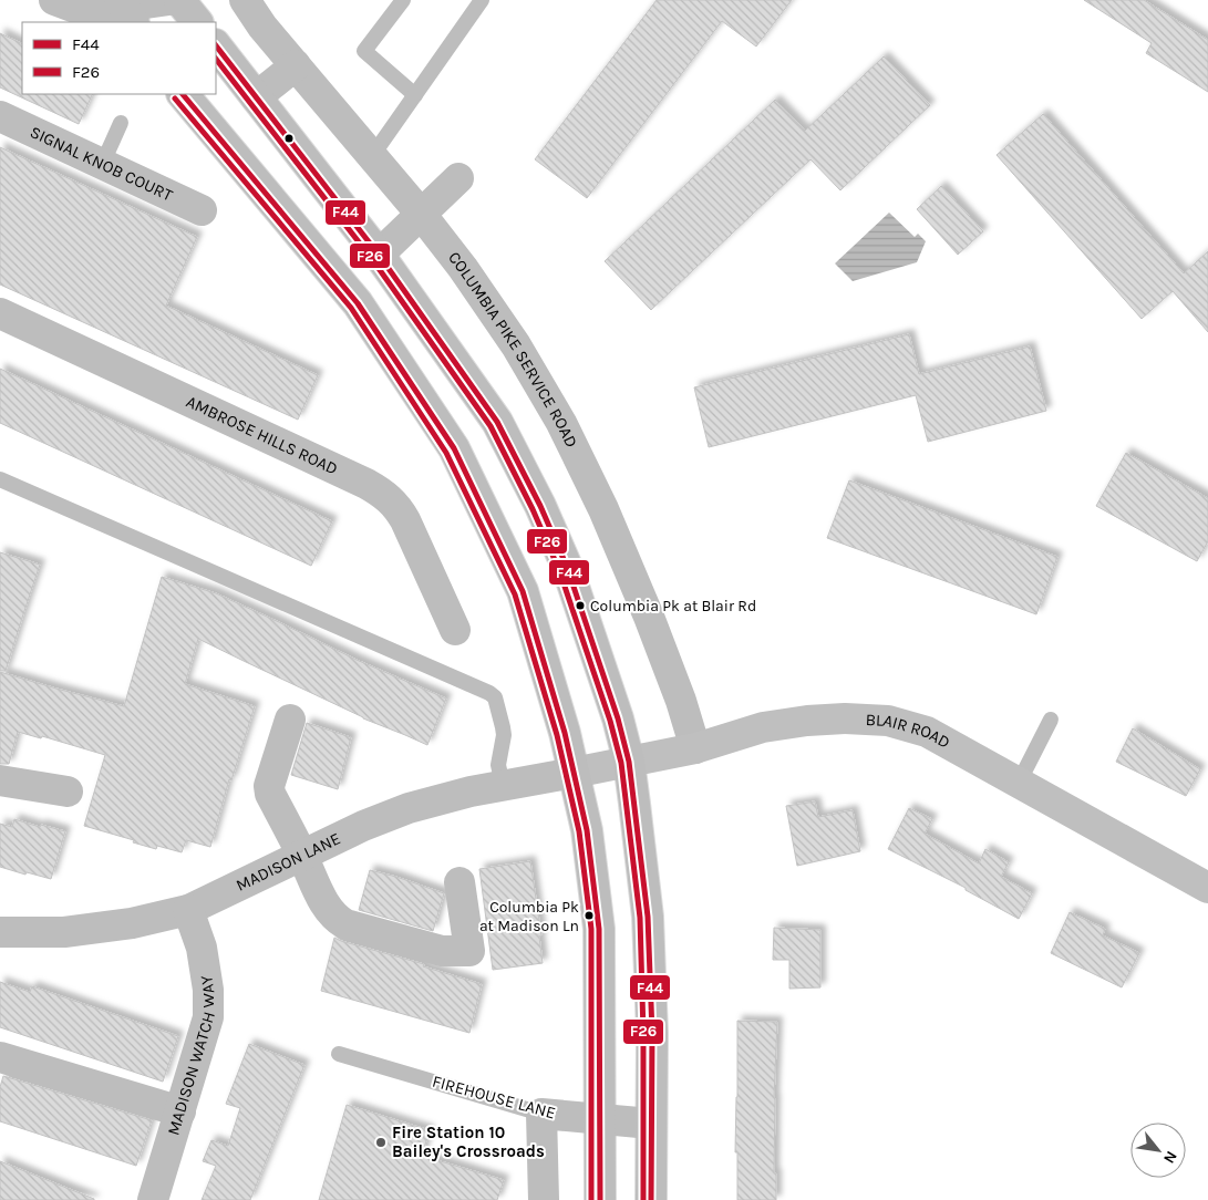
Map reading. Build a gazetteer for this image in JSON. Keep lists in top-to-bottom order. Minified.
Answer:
{"streets":{"street":["SIGNAL KNOB COURT","COLUMBIA PIKE SERVICE ROAD","AMBROSE HILLS ROAD","BLAIR ROAD","MADISON LANE","MADISON WATCH WAY","FIREHOUSE LANE"]},"crossings":[["COLUMBIA PIKE SERVICE ROAD","BLAIR ROAD"],["BLAIR ROAD","MADISON LANE"],["MADISON LANE","MADISON WATCH WAY"]],"places":["Columbia Pk at Blair Rd","Columbia Pk at Madison Ln","Fire Station 10 Bailey's Crossroads"],"lines":["transit line F44","transit line F26"],"legend":["F44","F26"],"north":"bottom right"}
